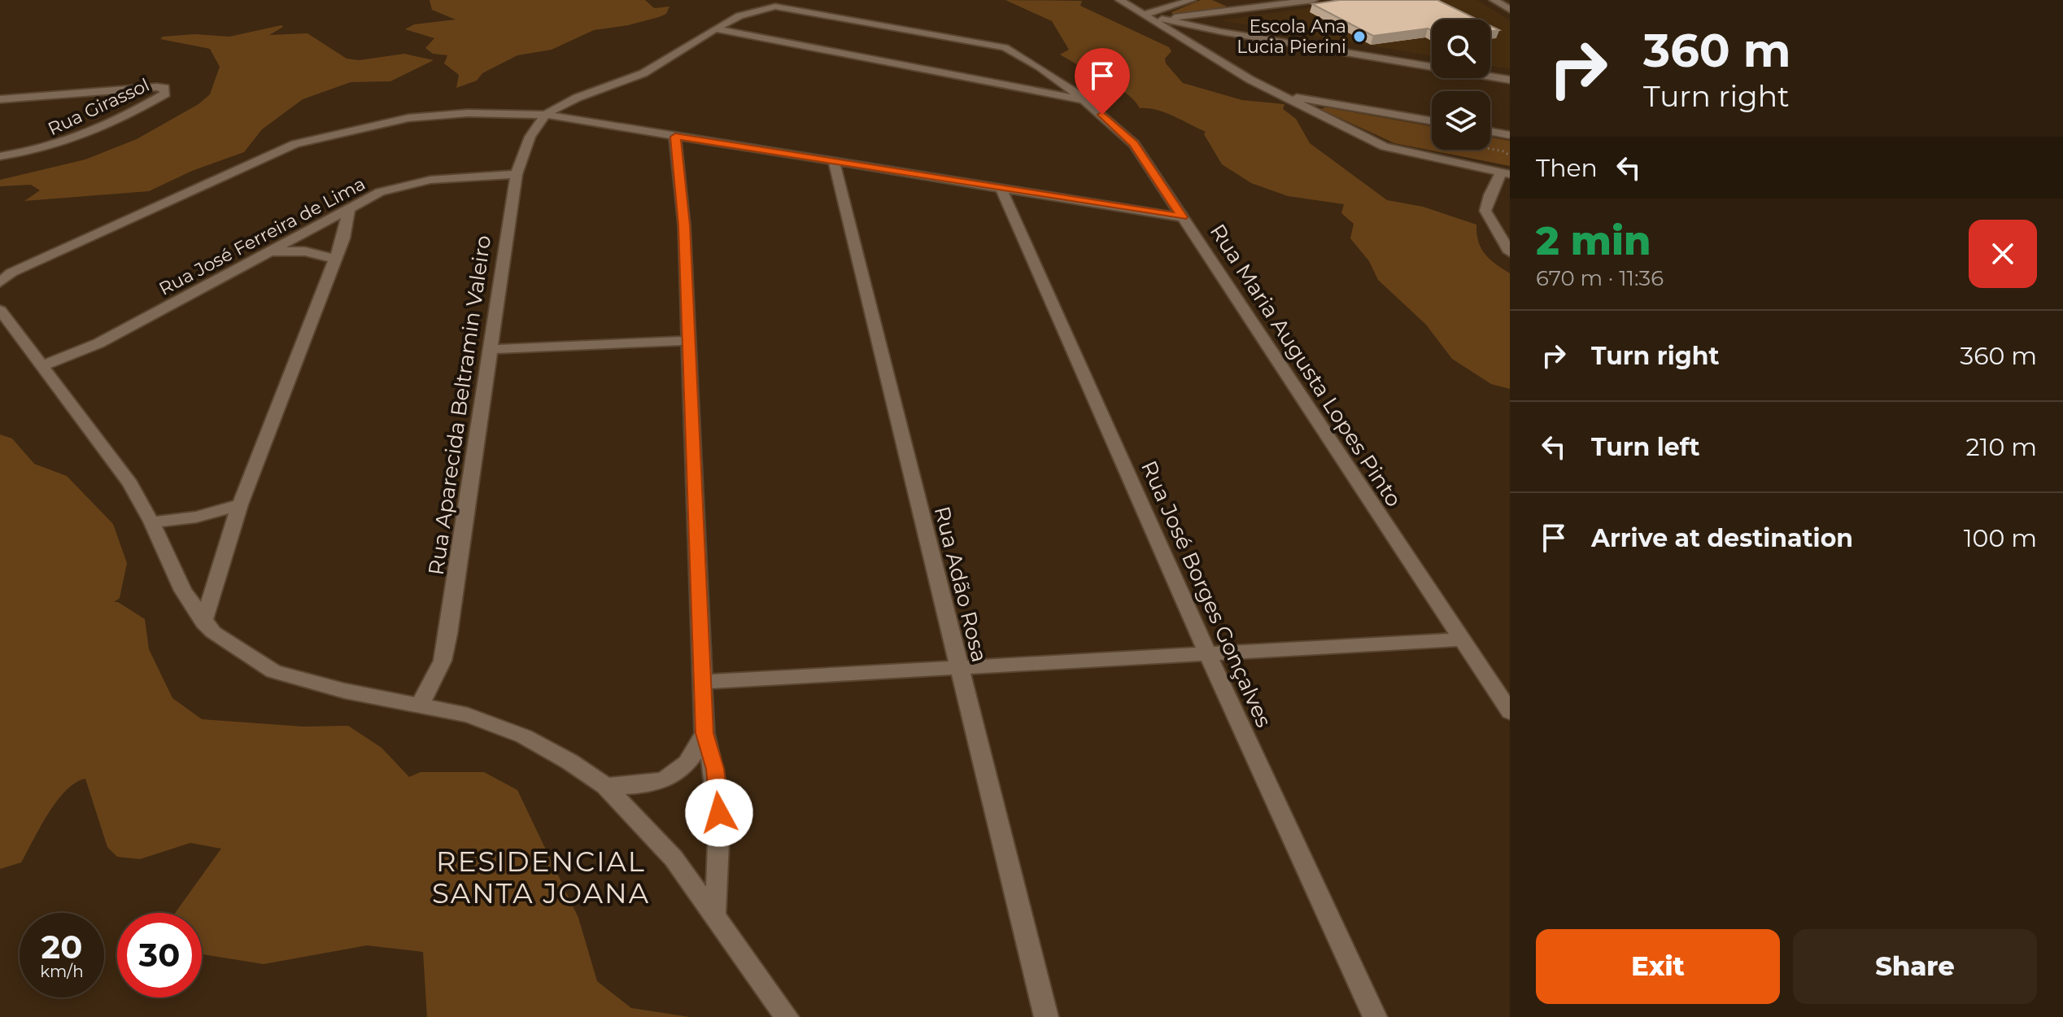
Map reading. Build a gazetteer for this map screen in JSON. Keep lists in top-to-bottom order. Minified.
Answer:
{"streets":{"street":["Rua Girassol","Rua José Ferreira de Lima","Rua Maria Augusta Lopes Pinto","Rua Aparecida Beltramin Valeiro","Rua Adão Rosa","Rua José Borges Gonçalves"]},"crossings":[["Rua José Ferreira de Lima","Rua Aparecida Beltramin Valeiro"],["Rua Maria Augusta Lopes Pinto","Rua Aparecida Beltramin Valeiro"]],"districts":["RESIDENCIAL SANTA JOANA"],"places":["Escola Ana Lucia Pierini"],"page":{"turn":["360 m","Turn right"],"then":"Then","heading":["2 min","670 m · 11:36"],"list":[{"name":"Turn right","value":"360 m"},{"name":"Turn left","value":"210 m"},{"name":"Arrive at destination","value":"100 m"}],"speed":"20 km/h","limit":"30","buttons":["Exit","Share"]}}
